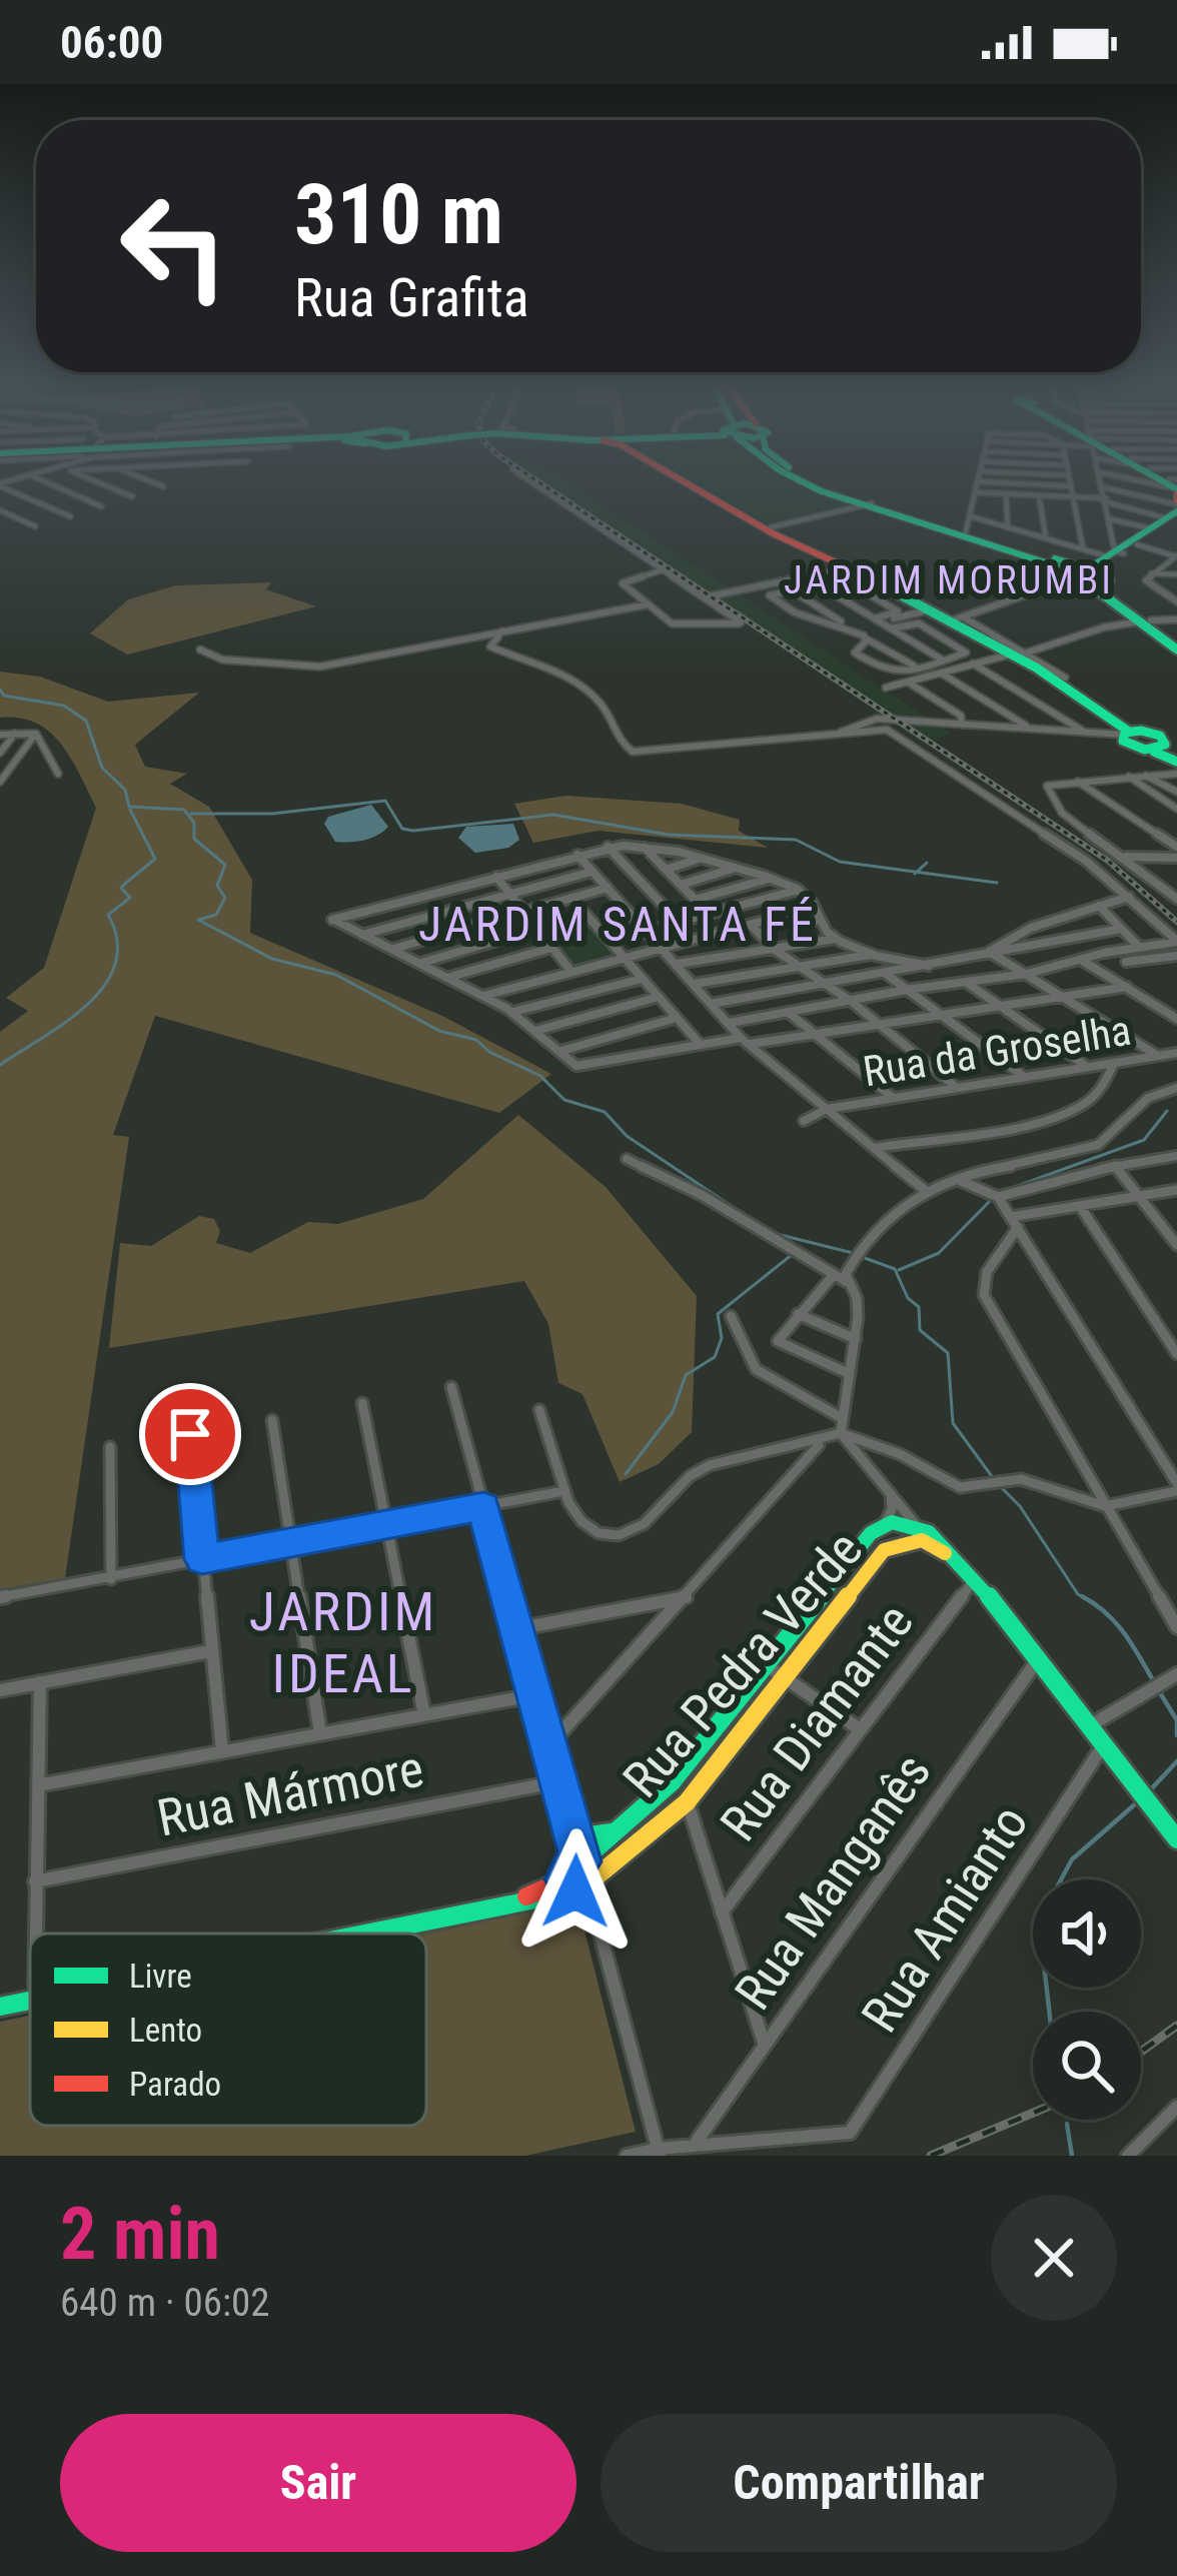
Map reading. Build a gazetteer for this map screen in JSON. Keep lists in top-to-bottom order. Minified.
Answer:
{"streets":{"street":["Rua da Groselha","Rua Pedra Verde","Rua Diamante","Rua Mármore","Rua Manganês","Rua Amianto"]},"crossings":[["Rua Pedra Verde","Rua Diamante"],["Rua Pedra Verde","Rua Manganês"],["Rua Pedra Verde","Rua Amianto"],["Rua Manganês","Rua Amianto"]],"districts":["JARDIM MORUMBI","JARDIM SANTA FÉ","JARDIM IDEAL"],"legend":["Livre","Lento","Parado"],"page":{"status":"06:00","turn":["310 m","Rua Grafita"],"heading":["2 min","640 m · 06:02"],"buttons":["Sair","Compartilhar"]}}
